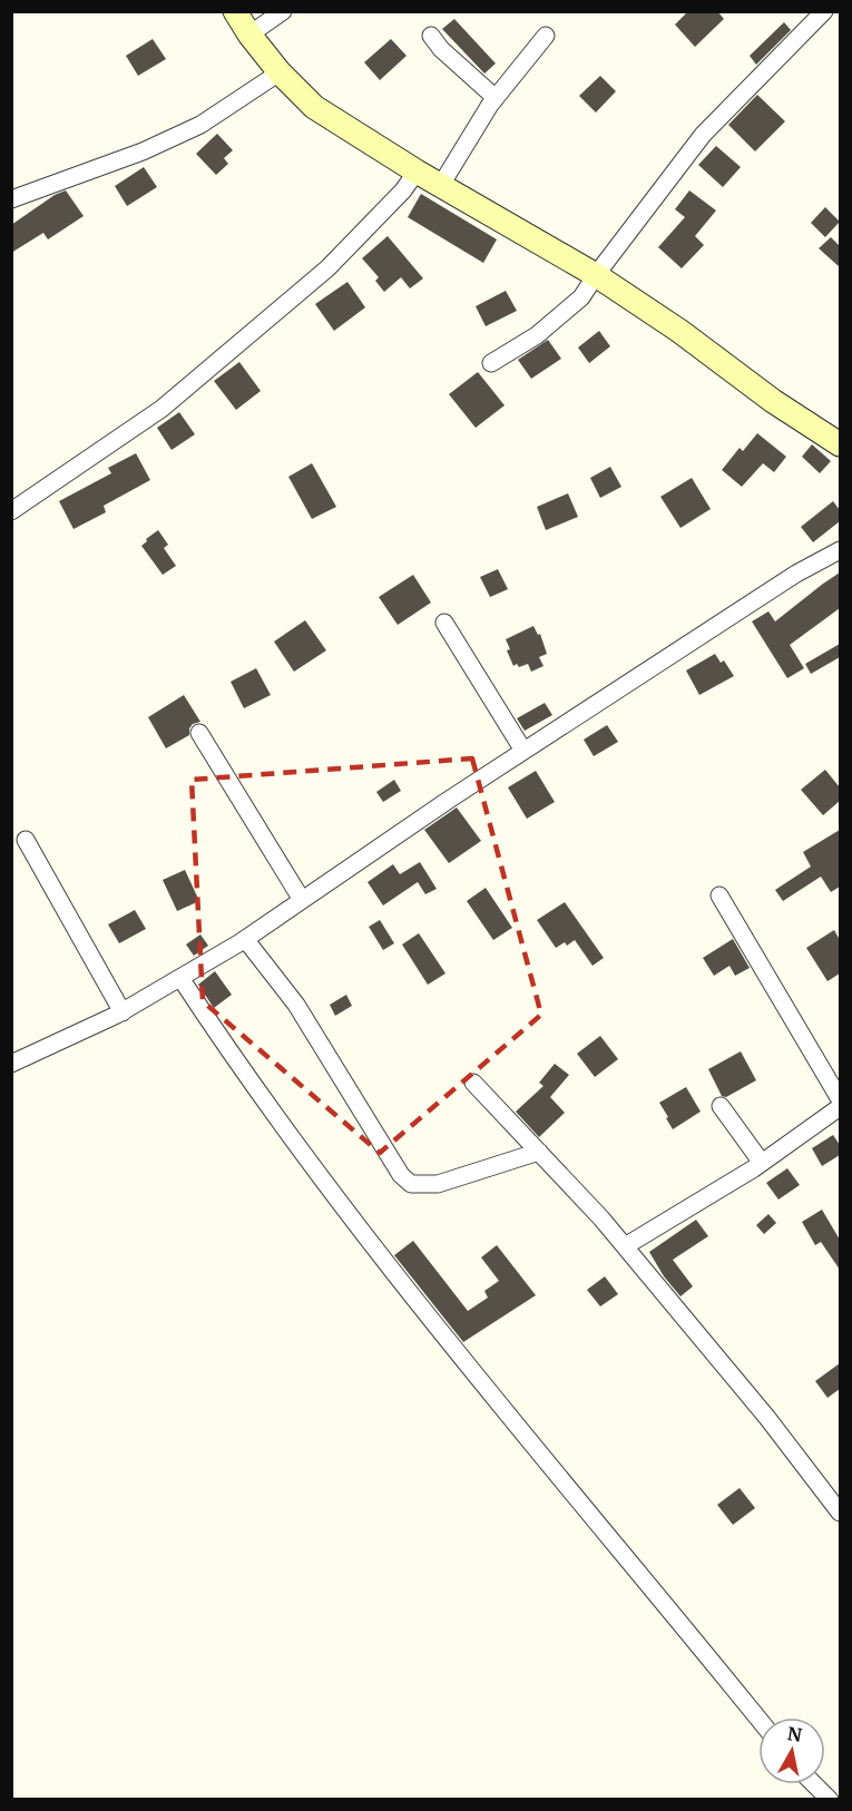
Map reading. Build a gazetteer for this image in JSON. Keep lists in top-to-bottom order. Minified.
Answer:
{"north":"top"}
